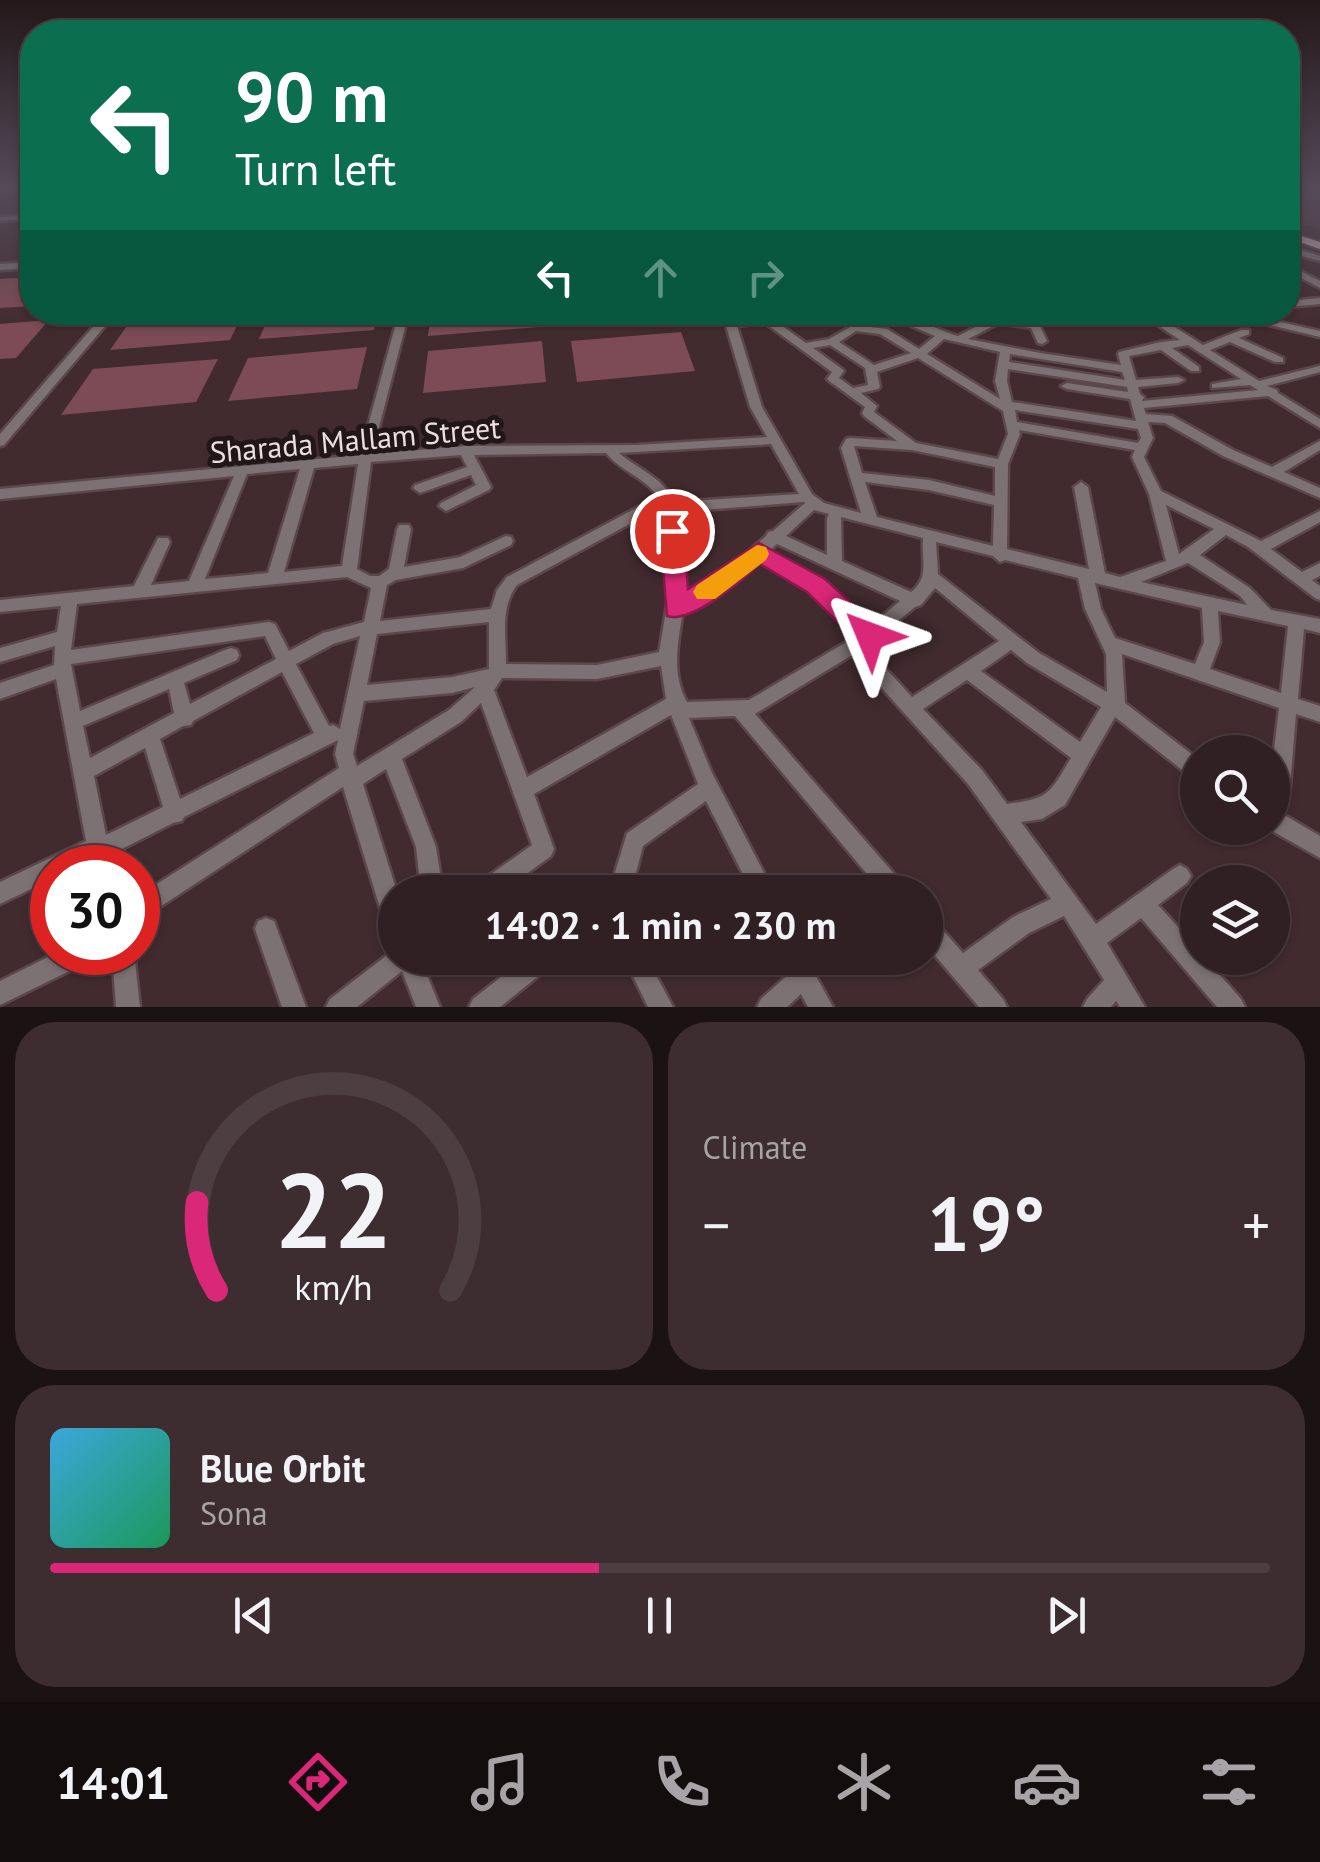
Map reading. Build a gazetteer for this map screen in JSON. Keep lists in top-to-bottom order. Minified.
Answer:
{"streets":{"street":["Sharada Mallam Street"]},"page":{"turn":["90 m","Turn left"],"limit":"30","trip":"14:02 · 1 min · 230 m","tile":"Climate","heat":["−","19°","+"],"song":["Blue Orbit","Sona"],"tabs":"14:01","gauge":["22","km/h"]}}
